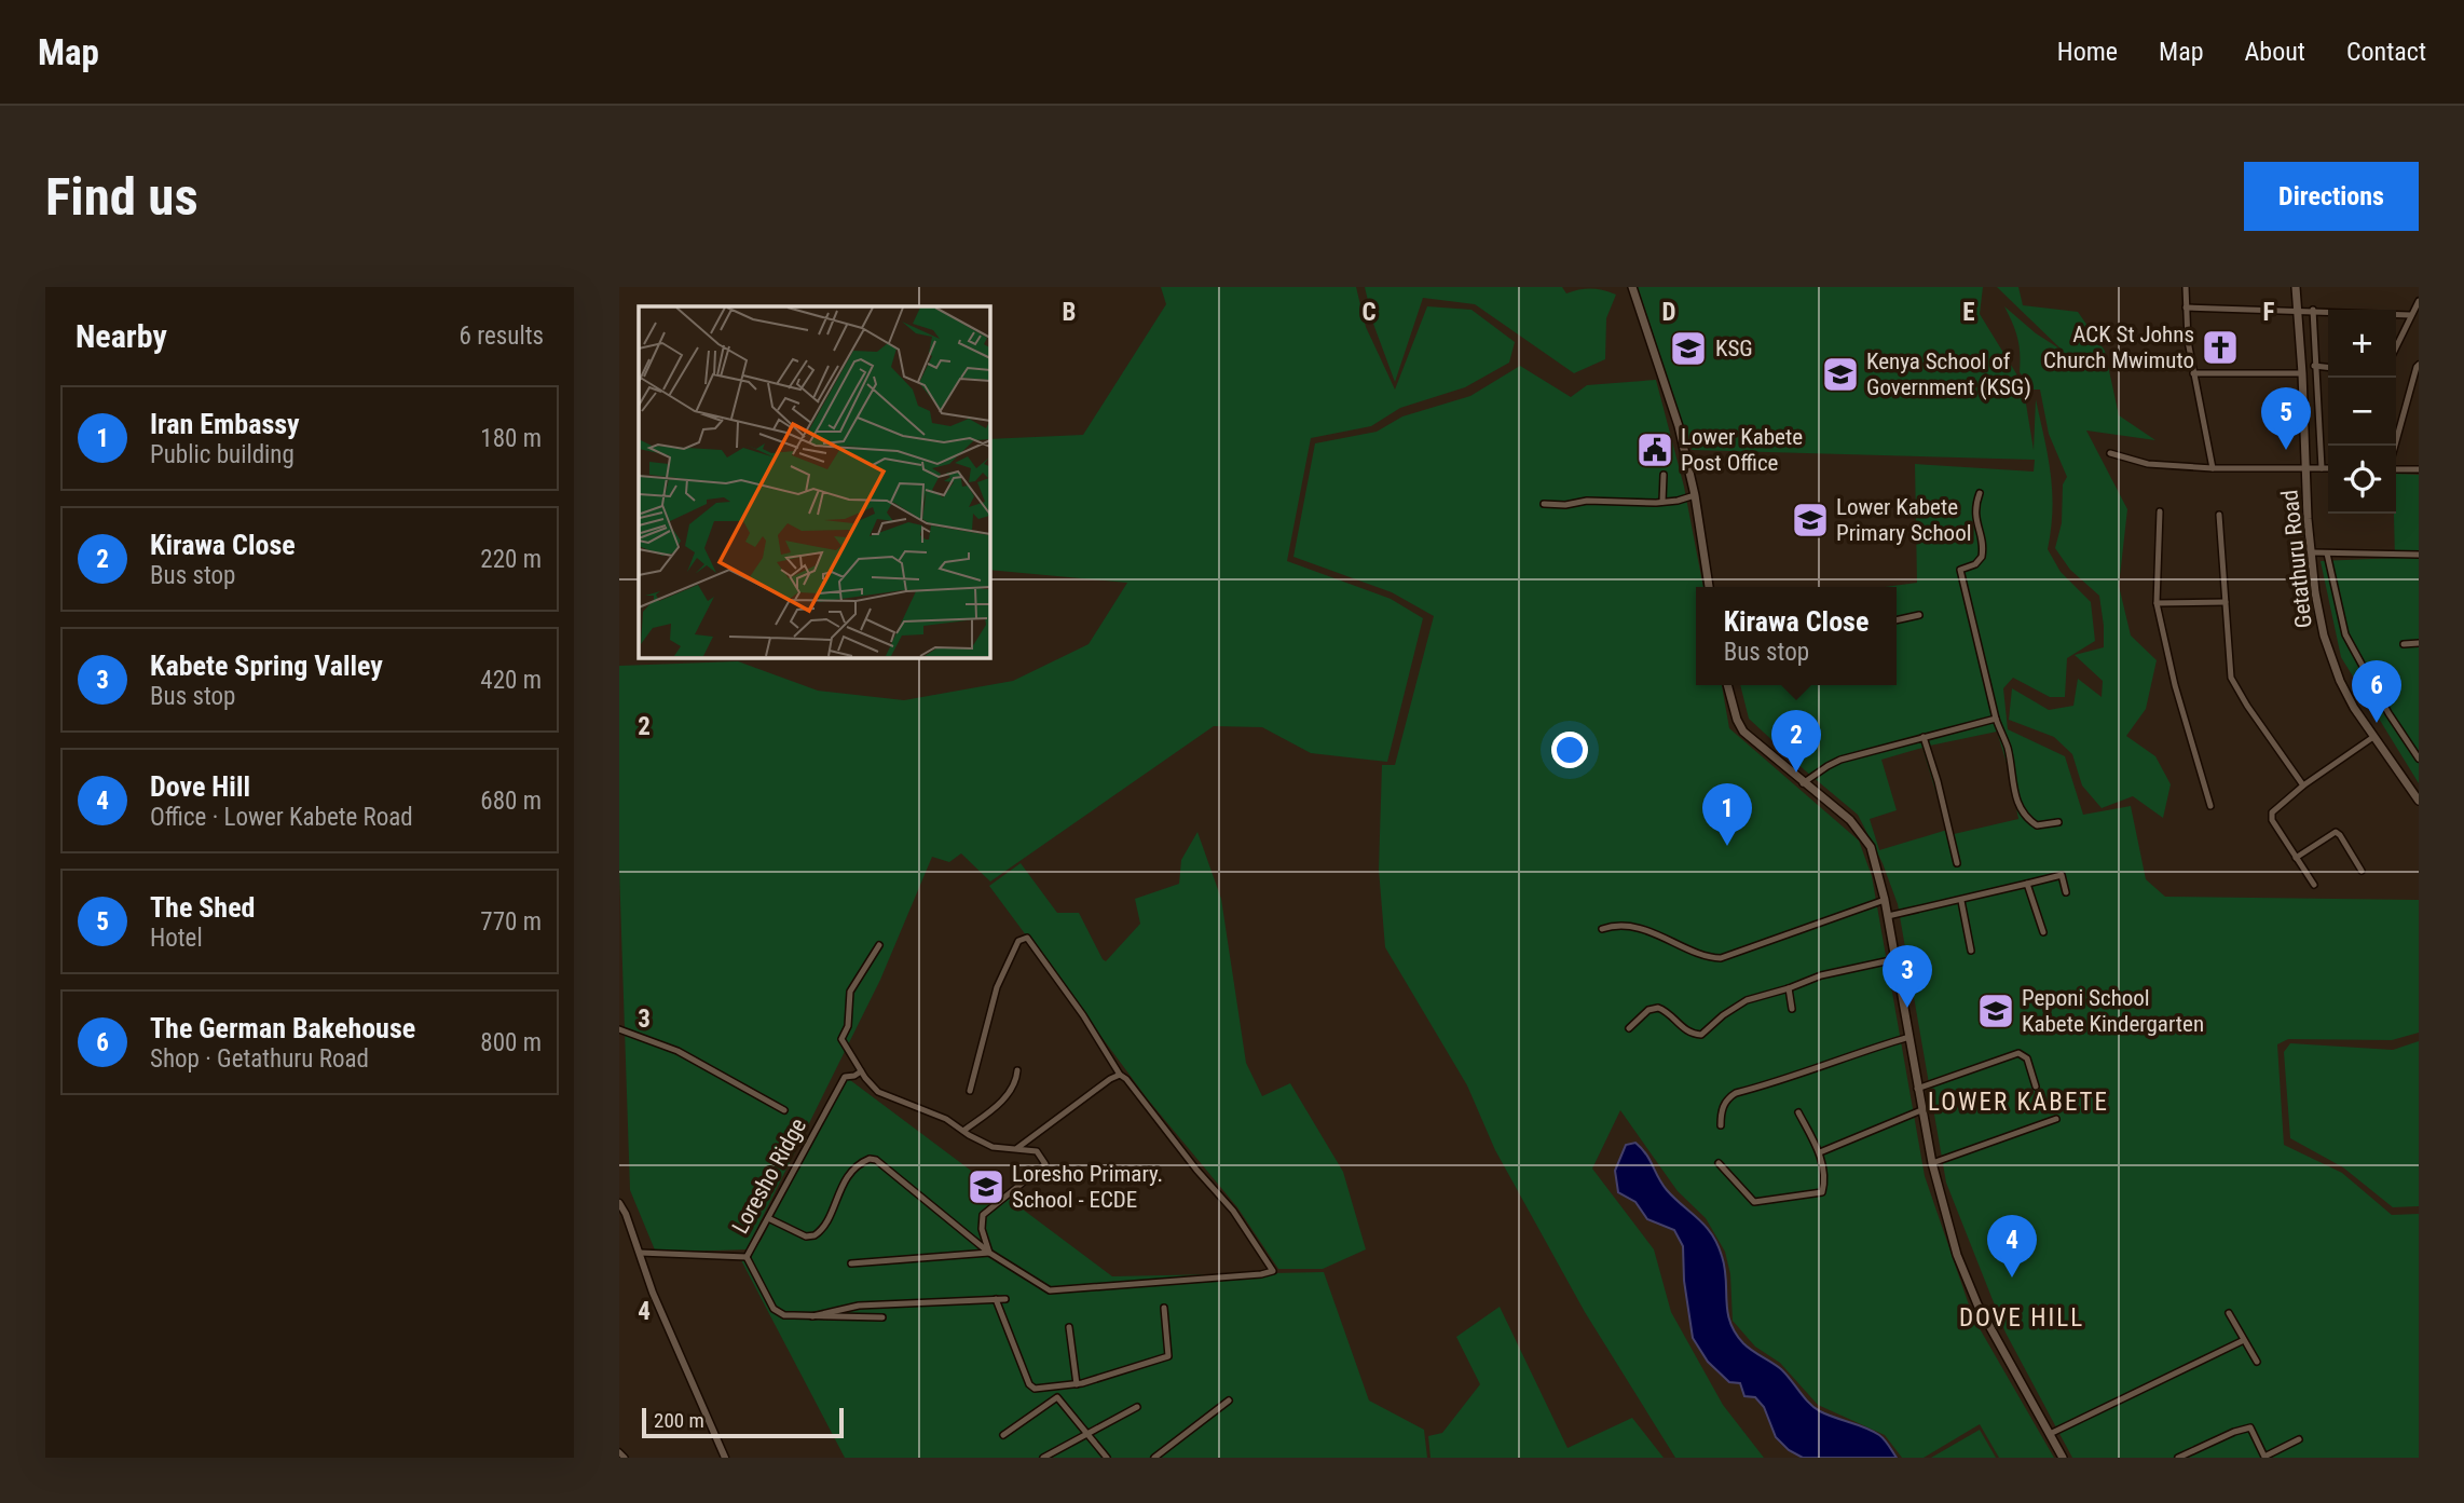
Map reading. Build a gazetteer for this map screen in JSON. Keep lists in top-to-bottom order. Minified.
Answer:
{"streets":{"main road":["Getathuru Road"],"street":["Loresho Ridge"]},"districts":["LOWER KABETE","DOVE HILL"],"places":{"church":["ACK St Johns Church Mwimuto"],"school or university":["KSG","Kenya School of Government (KSG)","Lower Kabete Primary School","Peponi School Kabete Kindergarten","Loresho Primary. School - ECDE"],"public building":["Lower Kabete Post Office"]},"scale_bar":"200 m","page":{"header":"Map","nav":["Home","Map","About","Contact"],"buttons":"Directions","title":"Find us","heading":["Nearby","6 results"],"map_buttons":["+","−"],"list":[{"mark":"1","name":"Iran Embassy","note":"Public building","value":"180 m"},{"mark":"2","name":"Kirawa Close","note":"Bus stop","value":"220 m"},{"mark":"3","name":"Kabete Spring Valley","note":"Bus stop","value":"420 m"},{"mark":"4","name":"Dove Hill","note":"Office · Lower Kabete Road","value":"680 m"},{"mark":"5","name":"The Shed","note":"Hotel","value":"770 m"},{"mark":"6","name":"The German Bakehouse","note":"Shop · Getathuru Road","value":"800 m"}],"pins":["5","6","2","1","3","4"],"popup":["Kirawa Close","Bus stop"],"scale":"200 m"},"grid":{"columns":["B","C","D","E","F"],"rows":["2","3","4"]}}
